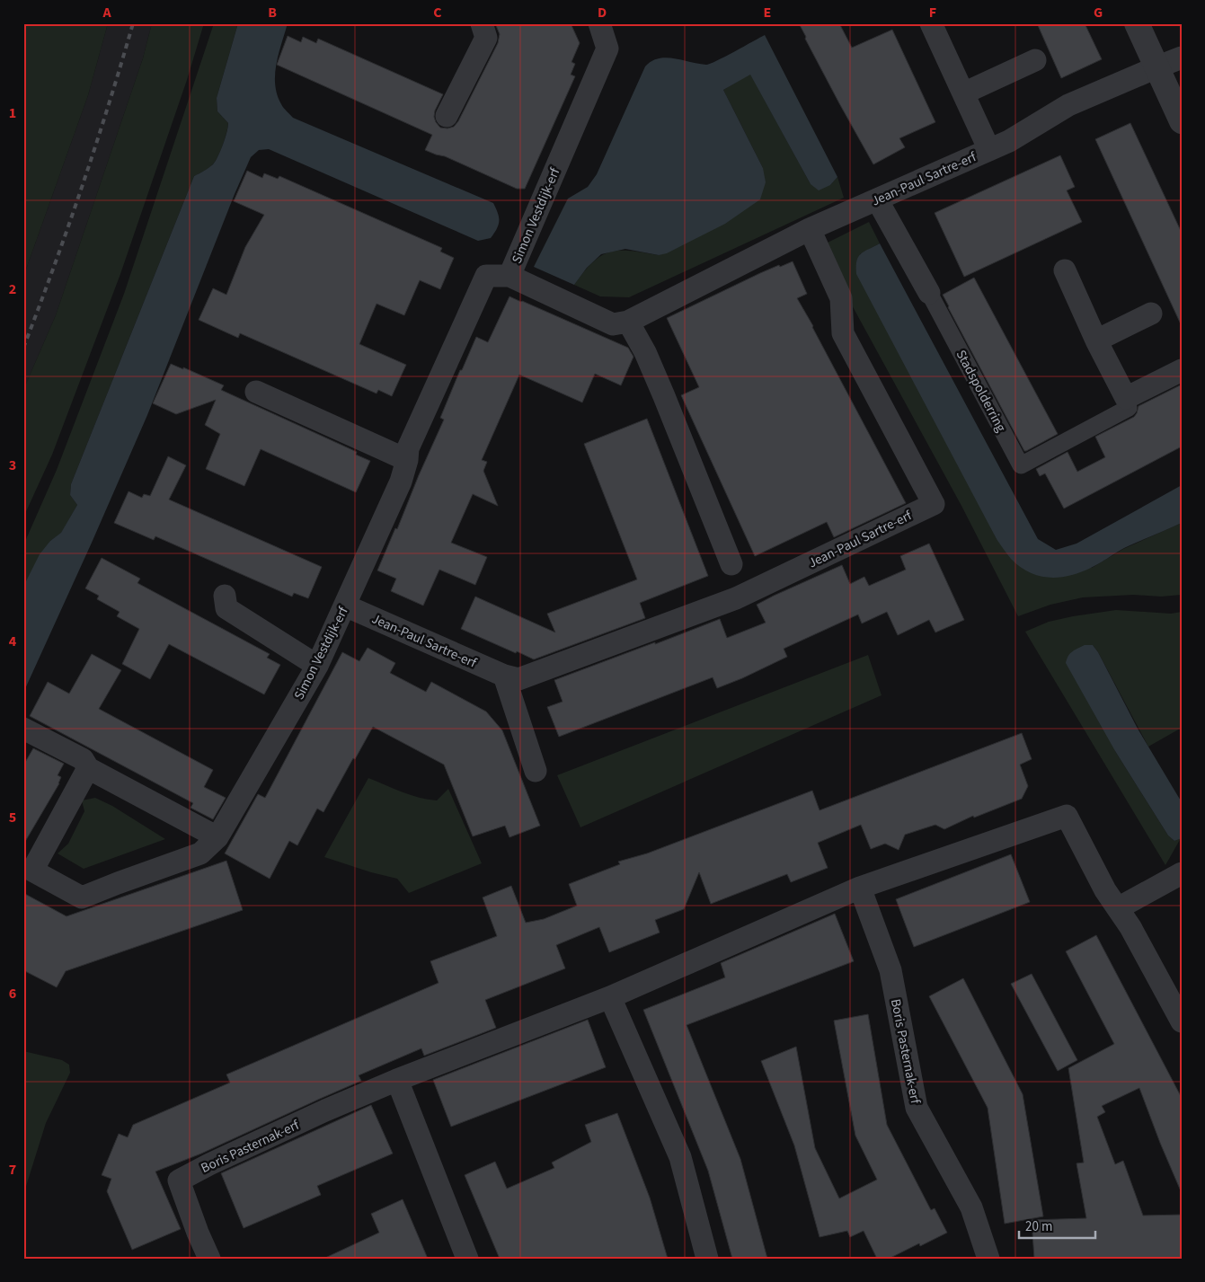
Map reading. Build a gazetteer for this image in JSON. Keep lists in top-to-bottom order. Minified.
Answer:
{"streets":{"street":["Jean-Paul Sartre-erf","Simon Vestdijk-erf","Stadspolderring","Boris Pasternak-erf"]},"crossings":[["Jean-Paul Sartre-erf","Simon Vestdijk-erf"],["Jean-Paul Sartre-erf","Stadspolderring"]],"scale_bar":"20 m","grid":{"columns":["A","B","C","D","E","F","G"],"rows":["1","2","3","4","5","6","7"]}}
